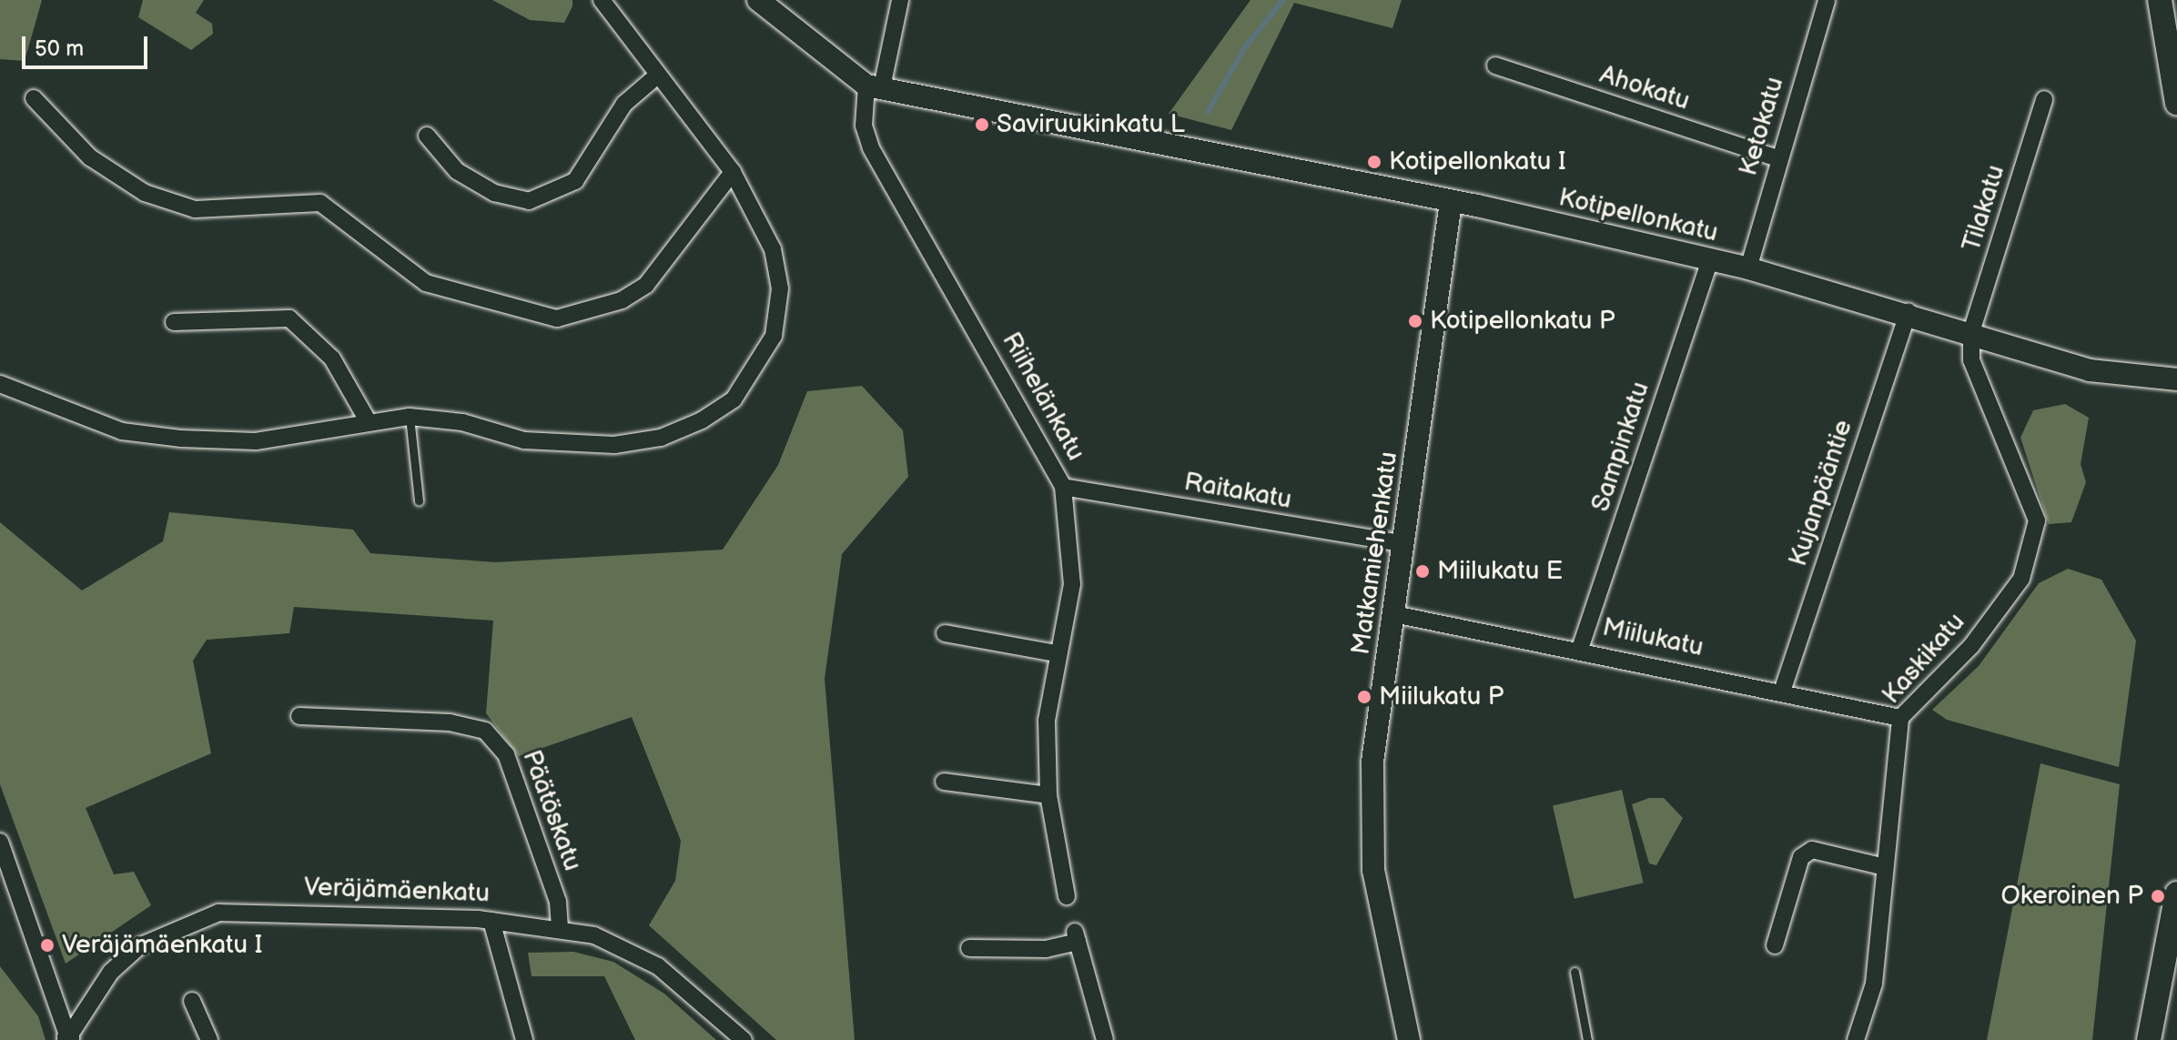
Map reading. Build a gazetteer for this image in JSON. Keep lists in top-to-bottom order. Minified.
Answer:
{"streets":{"street":["Ahokatu","Ketokatu","Tilakatu","Kotipellonkatu","Riihelänkatu","Sampinkatu","Raitakatu","Kujanpääntie","Matkamiehenkatu","Miilukatu","Kaskikatu","Päätöskatu","Veräjämäenkatu"]},"crossings":[["Ahokatu","Ketokatu"],["Ketokatu","Kotipellonkatu"],["Tilakatu","Kotipellonkatu"],["Tilakatu","Kaskikatu"],["Kotipellonkatu","Riihelänkatu"],["Kotipellonkatu","Sampinkatu"],["Kotipellonkatu","Kujanpääntie"],["Kotipellonkatu","Matkamiehenkatu"],["Kotipellonkatu","Kaskikatu"],["Riihelänkatu","Raitakatu"],["Sampinkatu","Miilukatu"],["Raitakatu","Matkamiehenkatu"],["Kujanpääntie","Miilukatu"],["Matkamiehenkatu","Miilukatu"],["Miilukatu","Kaskikatu"],["Päätöskatu","Veräjämäenkatu"]],"places":["Saviruukinkatu L","Kotipellonkatu I","Kotipellonkatu P","Miilukatu E","Miilukatu P","Okeroinen P","Veräjämäenkatu I"],"scale_bar":"50 m"}
